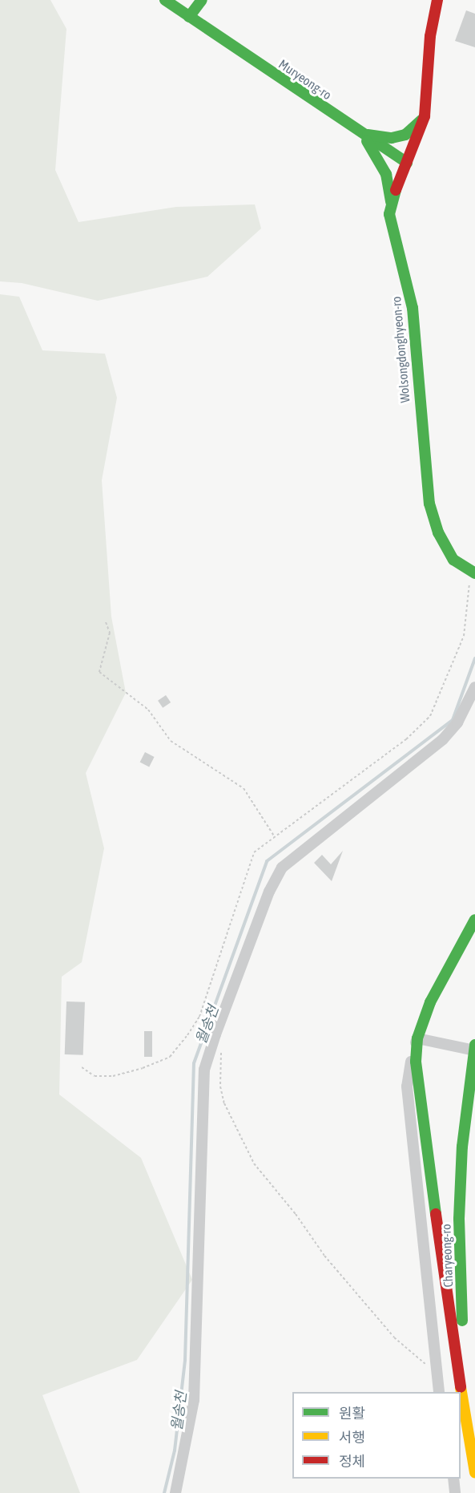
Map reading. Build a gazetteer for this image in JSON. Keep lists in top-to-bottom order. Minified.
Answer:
{"streets":{"main road":["Muryeong-ro","Wolsongdonghyeon-ro","Charyeong-ro"]},"crossings":[["Muryeong-ro","Wolsongdonghyeon-ro"]],"water":["월송천"],"legend":["원활","서행","정체"]}
